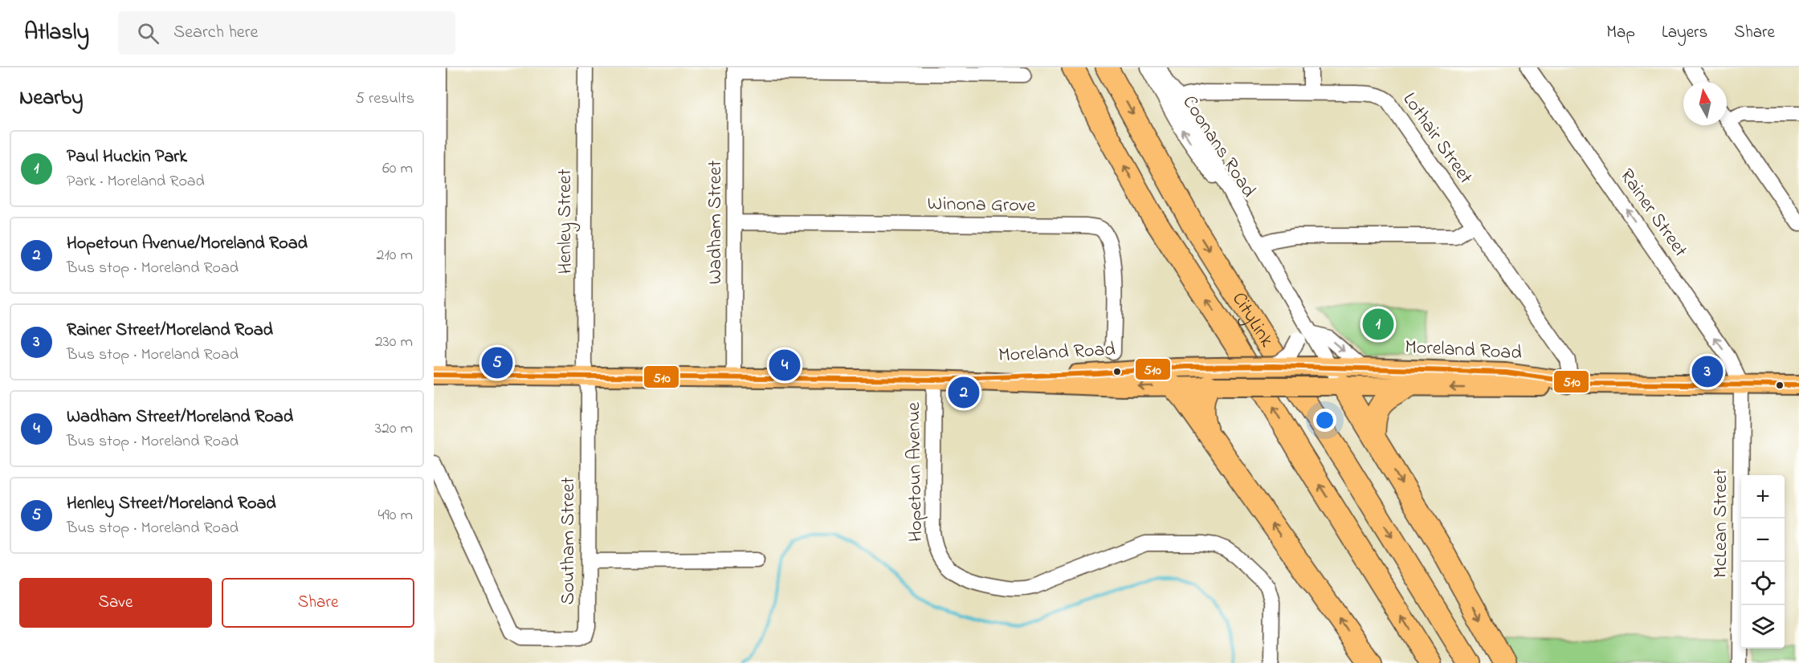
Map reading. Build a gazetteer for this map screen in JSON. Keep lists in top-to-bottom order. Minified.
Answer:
{"streets":{"highway":["CityLink"],"main road":["Moreland Road"],"street":["Lothair Street","Coonans Road","Winona Grove","Rainer Street","Henley Street","Wadham Street","Hopetoun Avenue","McLean Street","Southam Street"]},"crossings":[["Lothair Street","Coonans Road"],["Lothair Street","Moreland Road"],["Coonans Road","Moreland Road"],["Winona Grove","Wadham Street"],["Rainer Street","Moreland Road"],["Rainer Street","McLean Street"],["Henley Street","Moreland Road"],["Henley Street","Southam Street"],["Wadham Street","Moreland Road"],["Moreland Road","Hopetoun Avenue"],["Moreland Road","McLean Street"],["Moreland Road","Southam Street"]],"one_way":["Rainer Street"],"lines":["transit line 510"],"north":"top","page":{"header":"Atlasly","search":"Search here","nav":["Map","Layers","Share"],"heading":["Nearby","5 results"],"list":[{"mark":"1","name":"Paul Huckin Park","note":"Park · Moreland Road","value":"60 m"},{"mark":"2","name":"Hopetoun Avenue/Moreland Road","note":"Bus stop · Moreland Road","value":"210 m"},{"mark":"3","name":"Rainer Street/Moreland Road","note":"Bus stop · Moreland Road","value":"230 m"},{"mark":"4","name":"Wadham Street/Moreland Road","note":"Bus stop · Moreland Road","value":"320 m"},{"mark":"5","name":"Henley Street/Moreland Road","note":"Bus stop · Moreland Road","value":"490 m"}],"pins":["1","5","4","3","2"],"map_buttons":["+","−"],"buttons":["Save","Share"]}}
